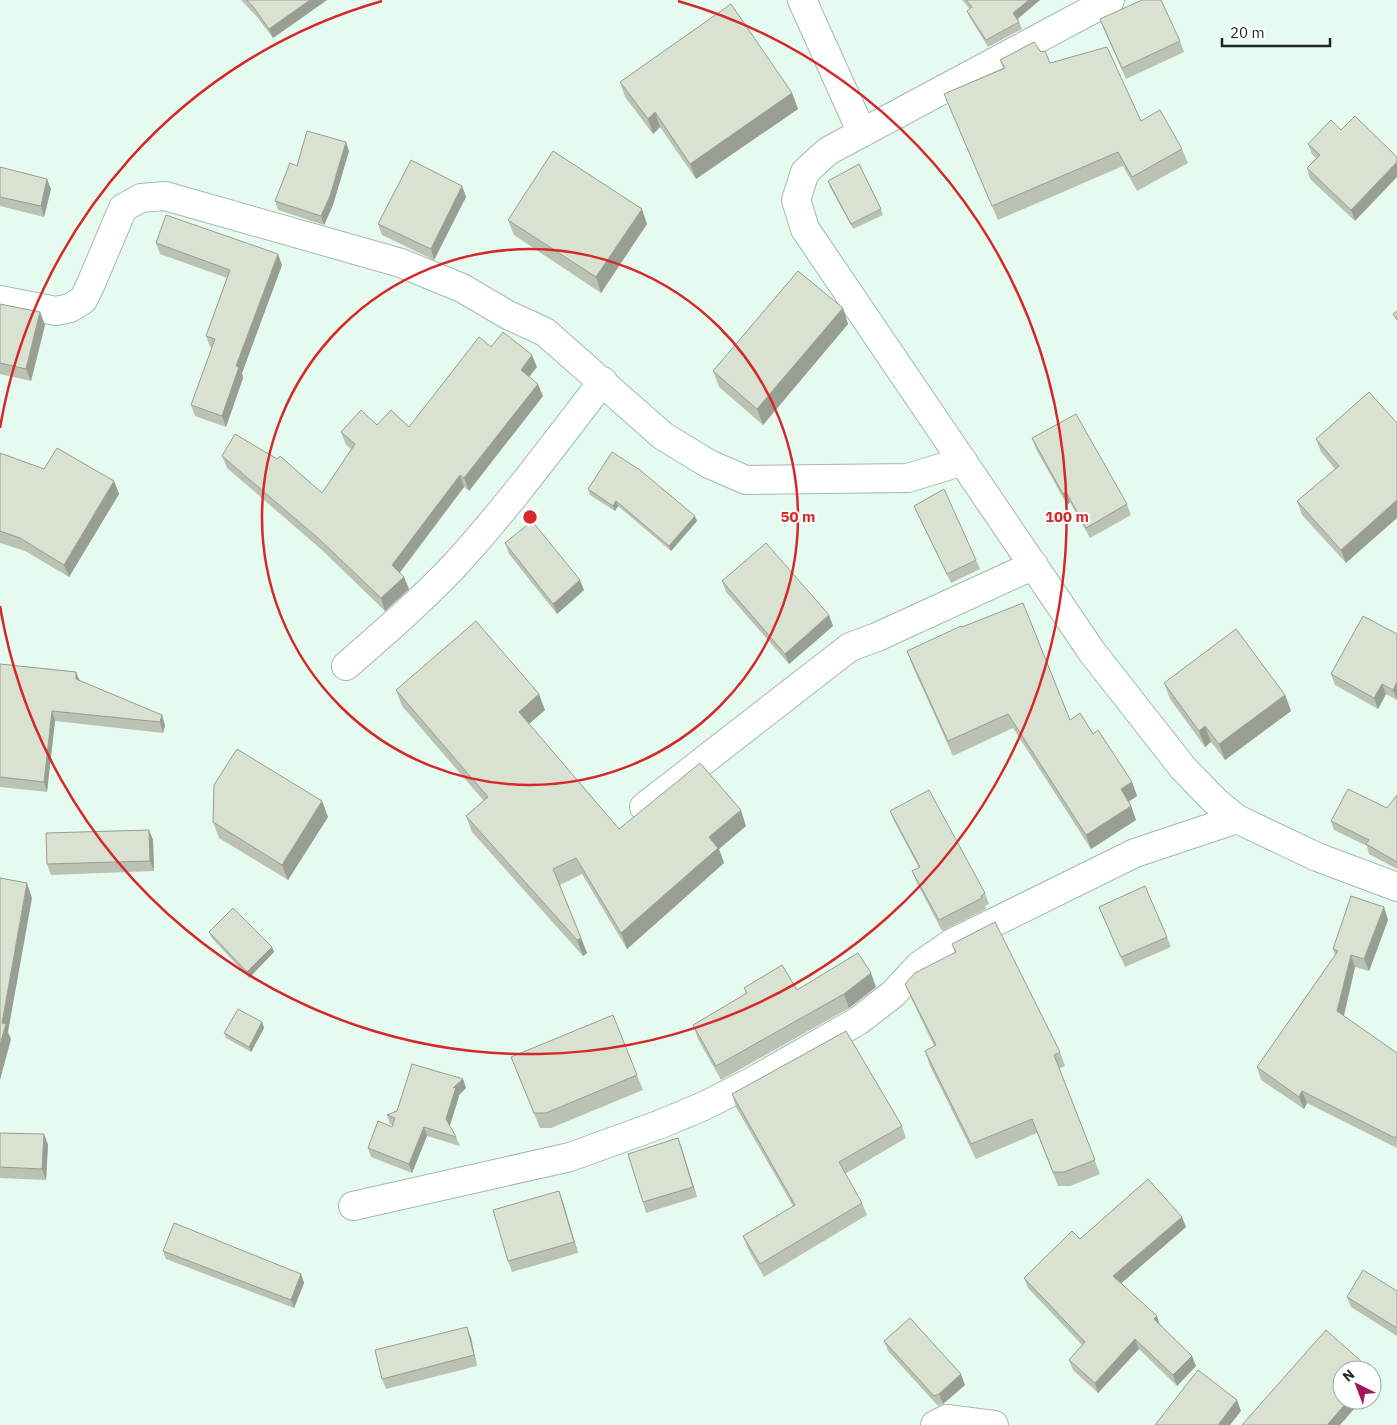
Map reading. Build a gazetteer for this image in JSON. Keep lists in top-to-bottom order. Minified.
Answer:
{"scale_bar":"20 m","north":"top left","rings":["50 m","100 m"]}
